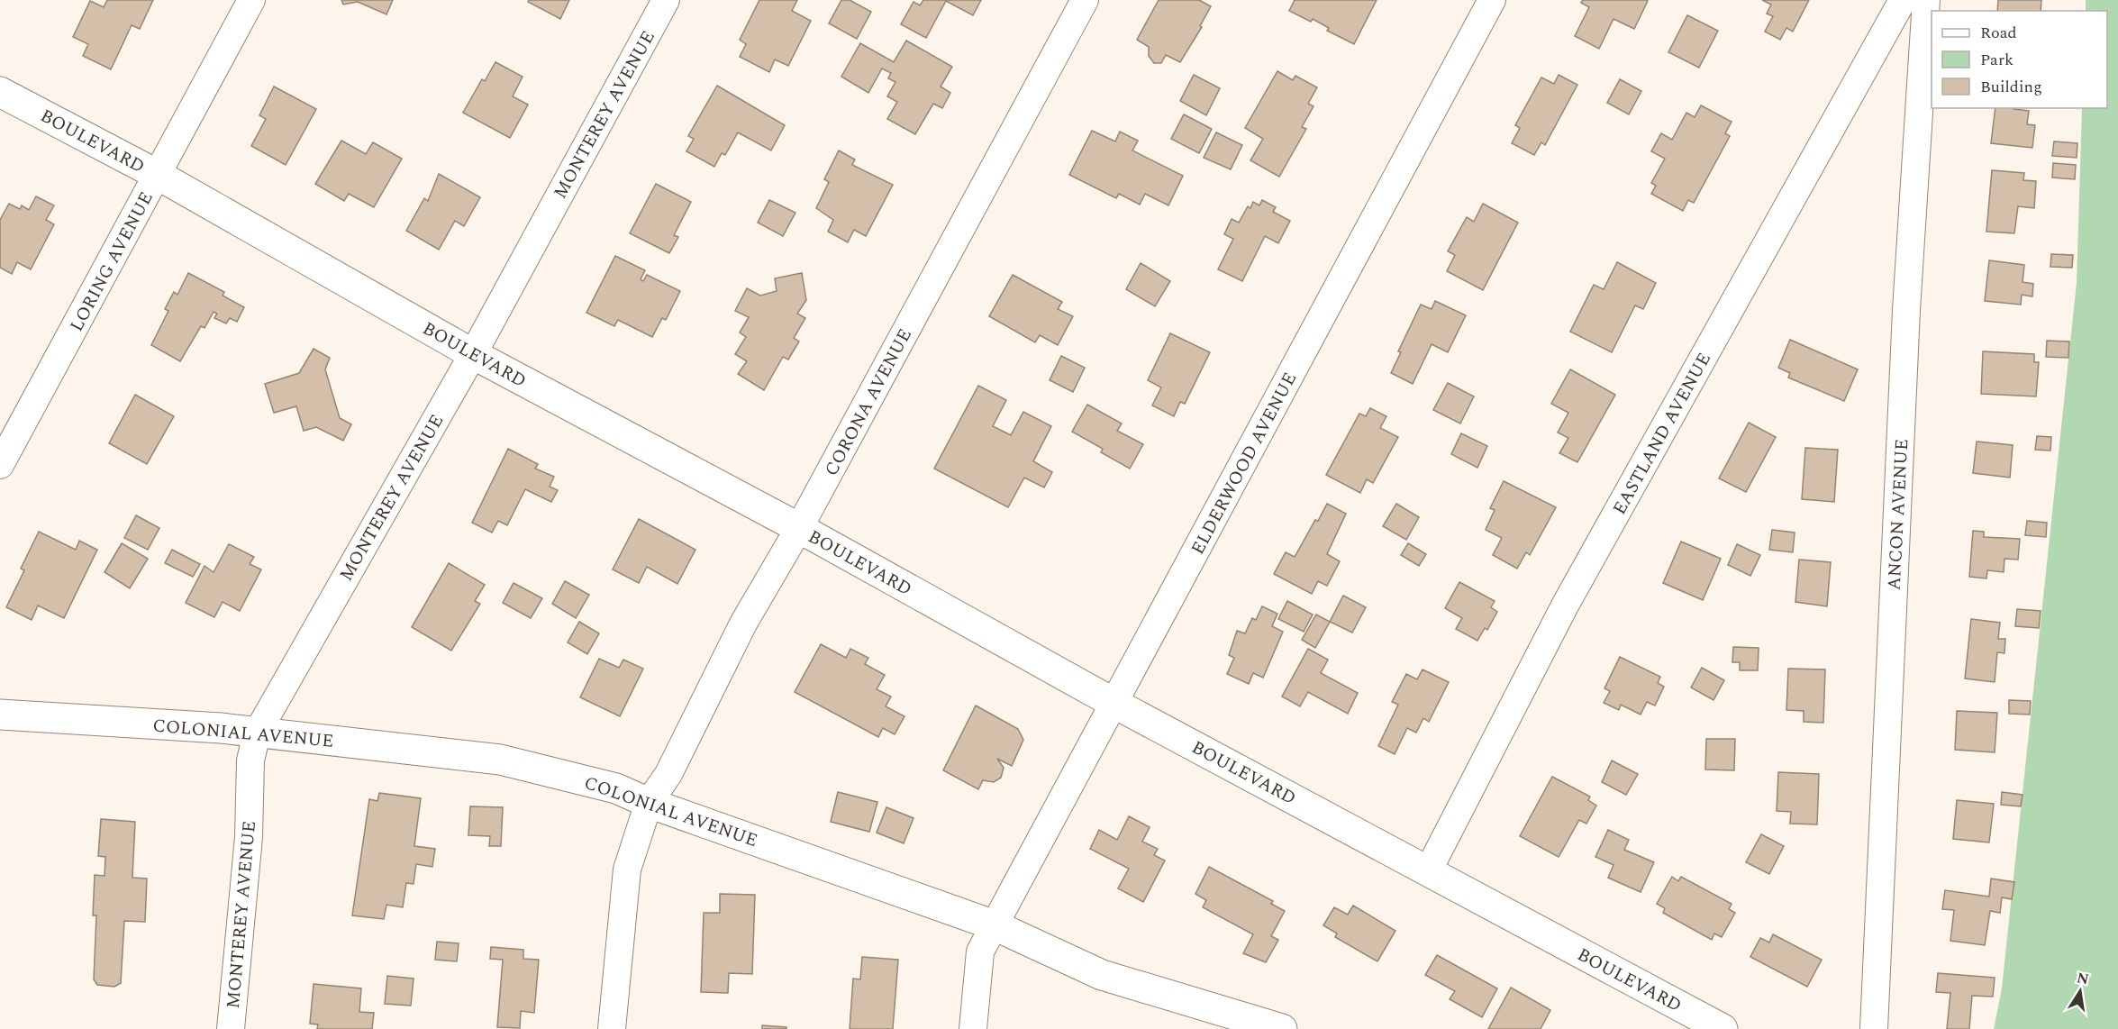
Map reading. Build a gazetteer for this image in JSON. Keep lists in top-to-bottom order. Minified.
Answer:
{"streets":{"street":["MONTEREY AVENUE","BOULEVARD","LORING AVENUE","CORONA AVENUE","EASTLAND AVENUE","ELDERWOOD AVENUE","ANCON AVENUE","COLONIAL AVENUE"]},"crossings":[["MONTEREY AVENUE","BOULEVARD"],["MONTEREY AVENUE","COLONIAL AVENUE"],["BOULEVARD","LORING AVENUE"],["BOULEVARD","CORONA AVENUE"],["BOULEVARD","EASTLAND AVENUE"],["BOULEVARD","ELDERWOOD AVENUE"],["CORONA AVENUE","COLONIAL AVENUE"],["ELDERWOOD AVENUE","COLONIAL AVENUE"]],"legend":["Road","Park","Building"],"north":"top"}
